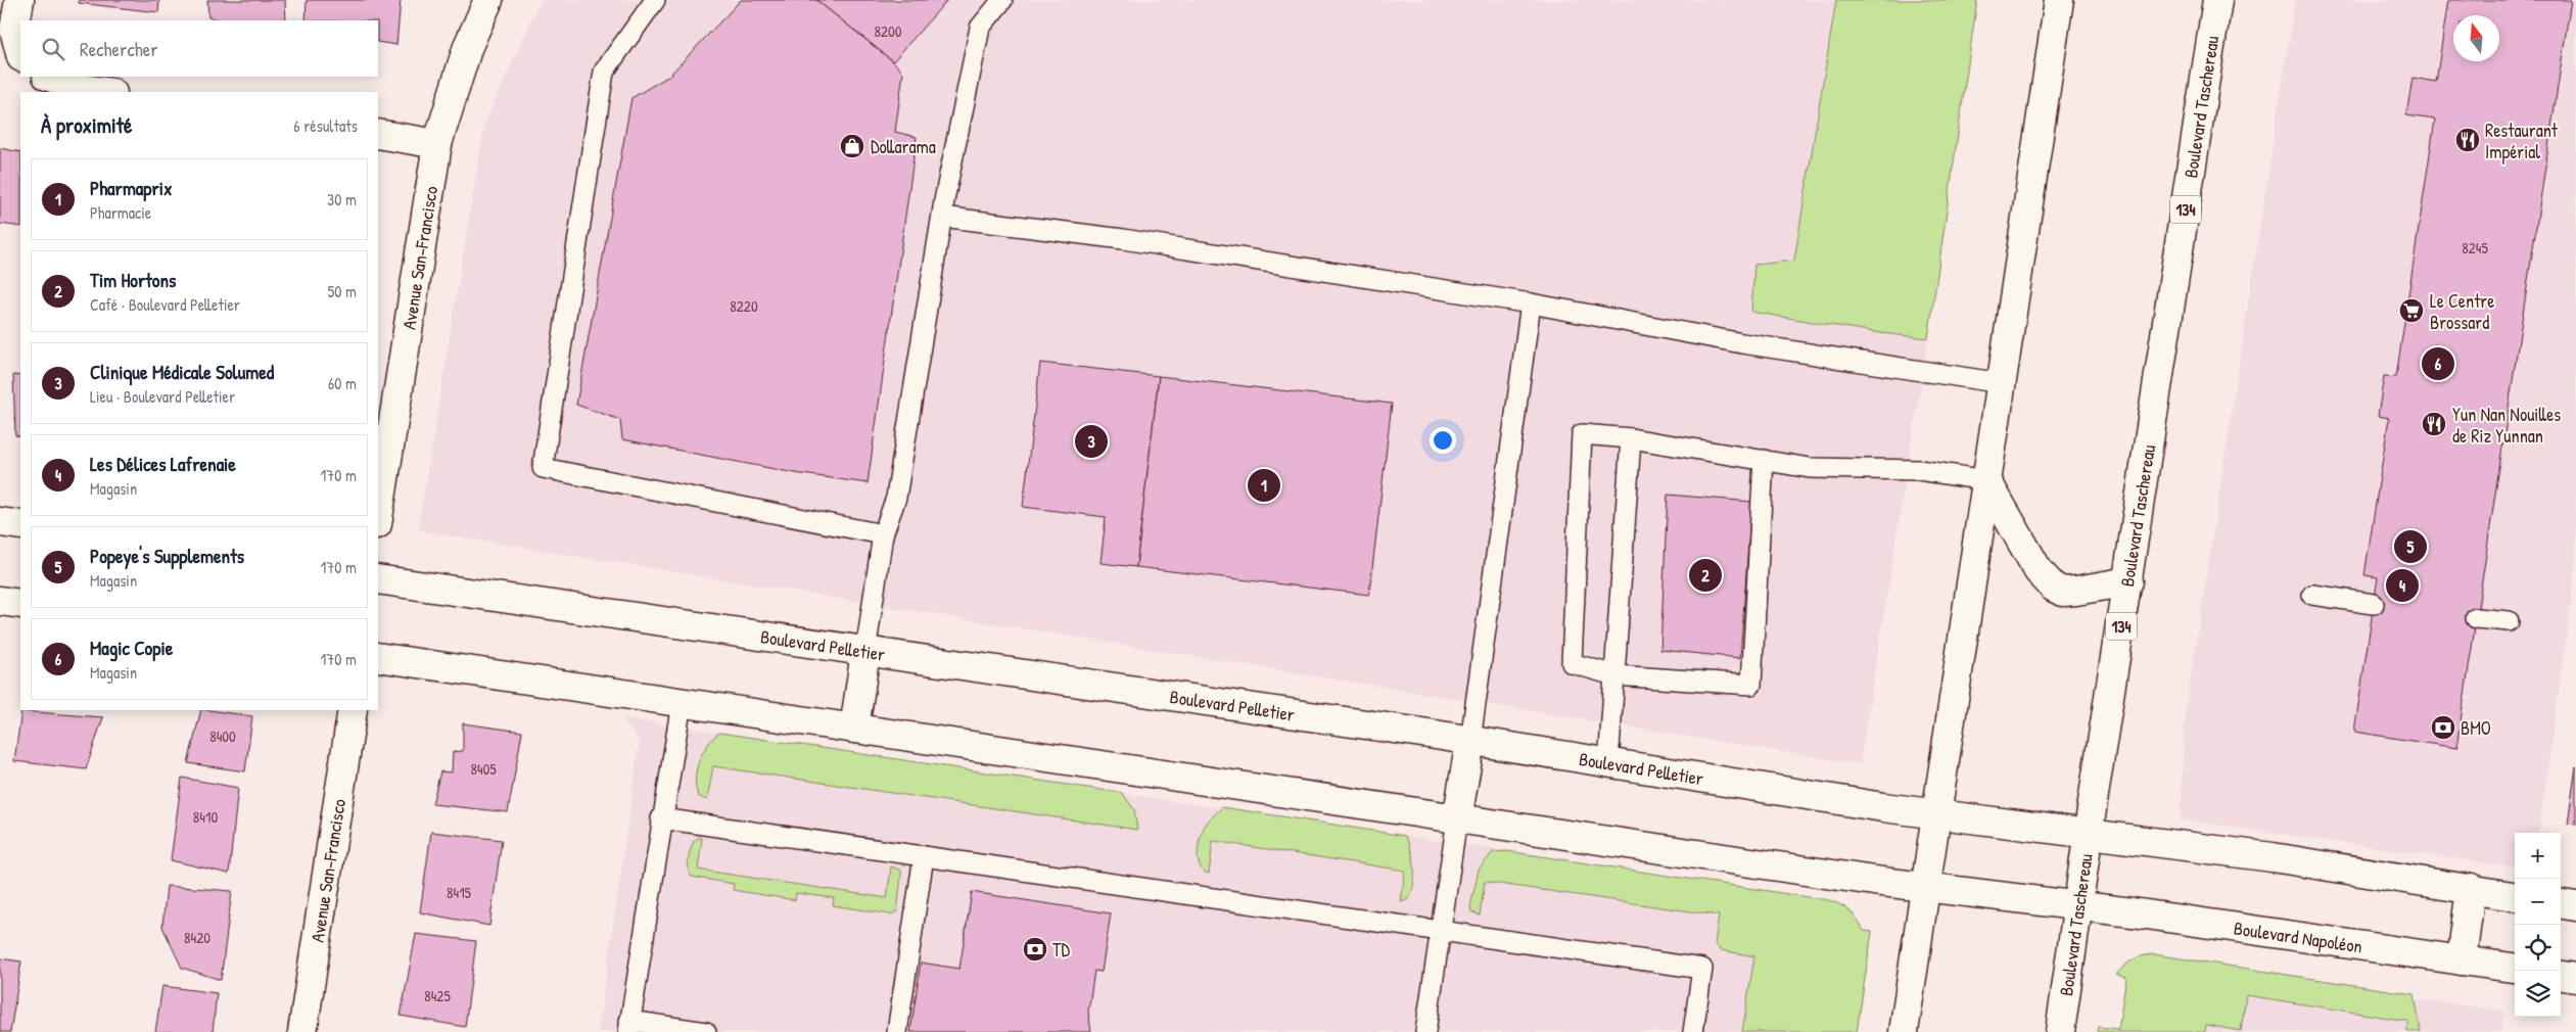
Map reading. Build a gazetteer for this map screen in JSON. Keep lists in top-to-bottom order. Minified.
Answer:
{"streets":{"street":["Boulevard Taschereau","134","Avenue San-Francisco","Boulevard Pelletier","Boulevard Napoléon"]},"crossings":[["Boulevard Taschereau","Boulevard Pelletier"],["Boulevard Taschereau","Boulevard Napoléon"]],"places":{"restaurant":["Restaurant Impérial","Yun Nan Nouilles de Riz Yunnan"],"shop":["Dollarama"],"supermarket":["Le Centre Brossard"],"bank":["BMO","TD"]},"house_numbers":["8200","8245","8220","8400","8405","8410","8415","8420","8425"],"north":"top","page":{"search":"Rechercher","heading":["À proximité","6 résultats"],"list":[{"mark":"1","name":"Pharmaprix","note":"Pharmacie","value":"30 m"},{"mark":"2","name":"Tim Hortons","note":"Café · Boulevard Pelletier","value":"50 m"},{"mark":"3","name":"Clinique Médicale Solumed","note":"Lieu · Boulevard Pelletier","value":"60 m"},{"mark":"4","name":"Les Délices Lafrenaie","note":"Magasin","value":"170 m"},{"mark":"5","name":"Popeye's Supplements","note":"Magasin","value":"170 m"},{"mark":"6","name":"Magic Copie","note":"Magasin","value":"170 m"}],"pins":["6","3","1","5","2","4"],"map_buttons":["+","−"]}}
